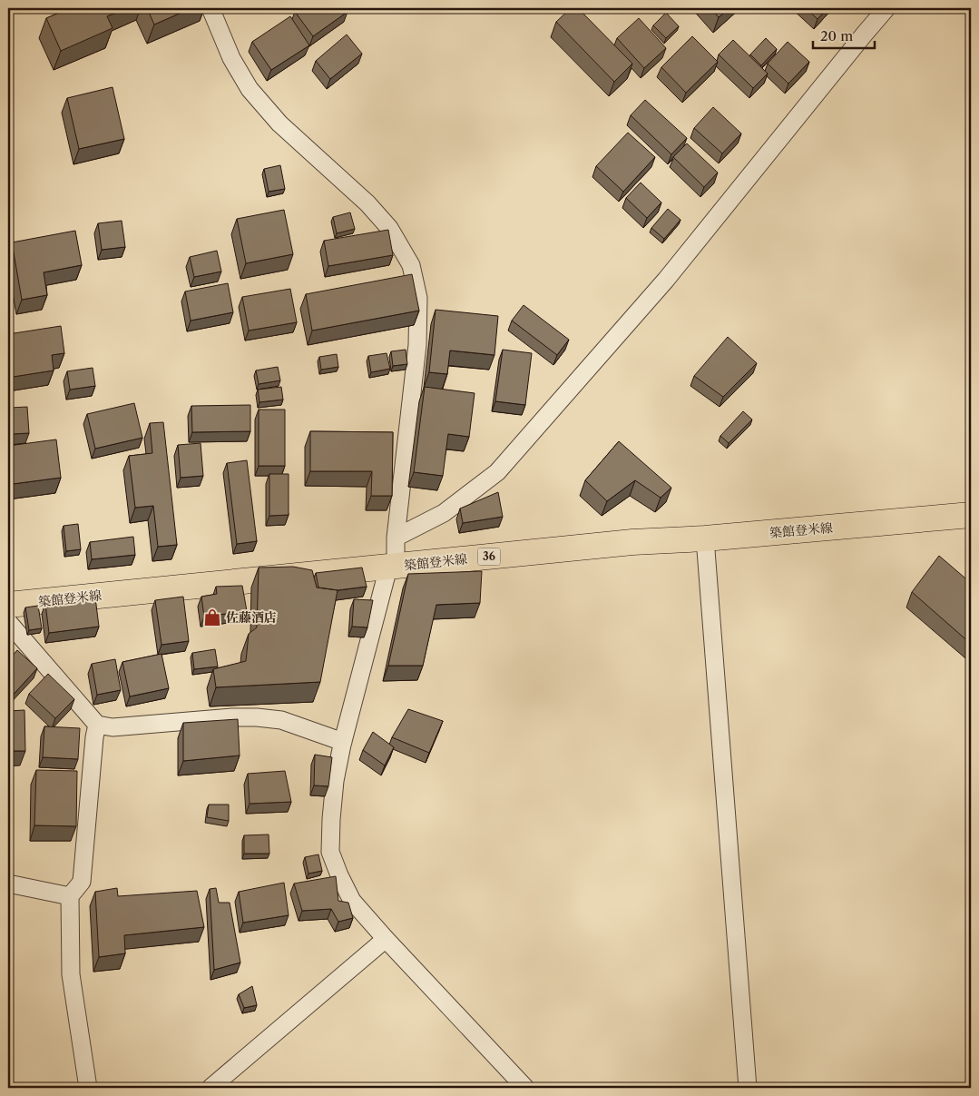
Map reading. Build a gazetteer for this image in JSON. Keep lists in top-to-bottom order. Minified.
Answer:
{"streets":{"main road":["築館登米線","36"]},"places":{"shop":["佐藤酒店"]},"scale_bar":"20 m"}
